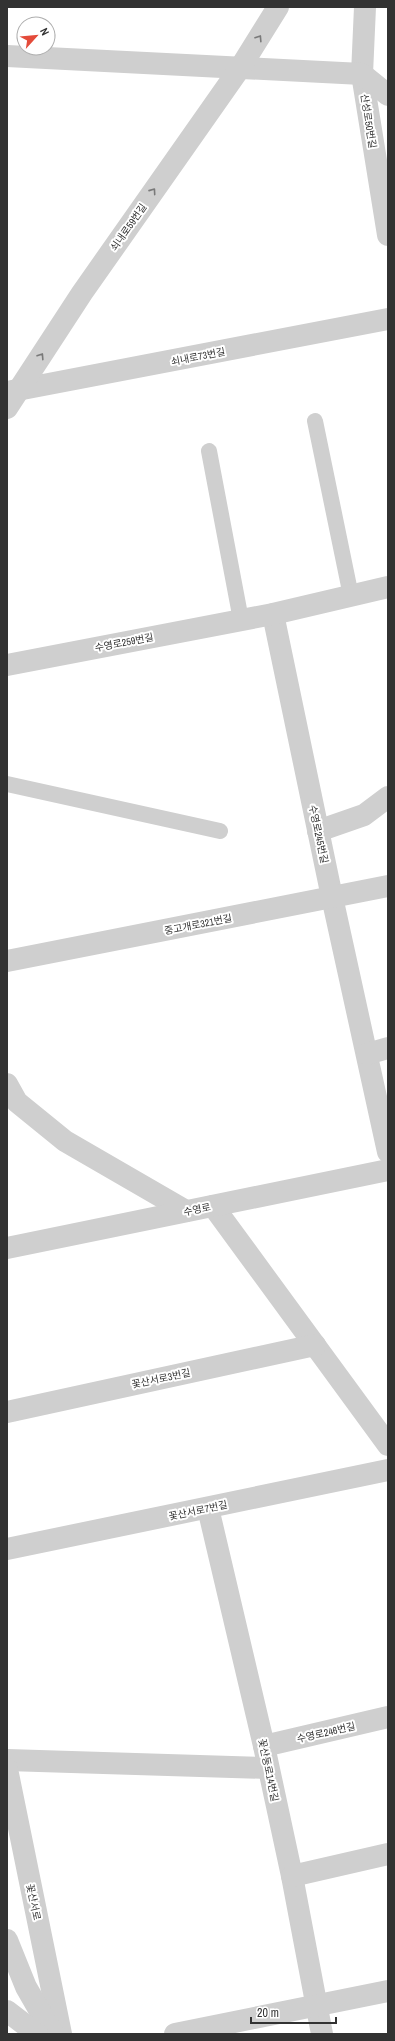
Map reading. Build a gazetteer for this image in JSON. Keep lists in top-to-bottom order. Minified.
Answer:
{"streets":{"street":["산성로50번길","쇠내로59번길","쇠내로73번길","수영로259번길","수영로245번길","중고개로321번길","수영로","꽃산서로3번길","꽃산서로7번길","수영로246번길","꽃산동로14번길","꽃산서로"]},"crossings":[["쇠내로59번길","쇠내로73번길"],["수영로259번길","수영로245번길"],["수영로245번길","중고개로321번길"],["꽃산서로7번길","꽃산동로14번길"],["수영로246번길","꽃산동로14번길"]],"one_way":["쇠내로59번길"],"scale_bar":"20 m","north":"top right"}
